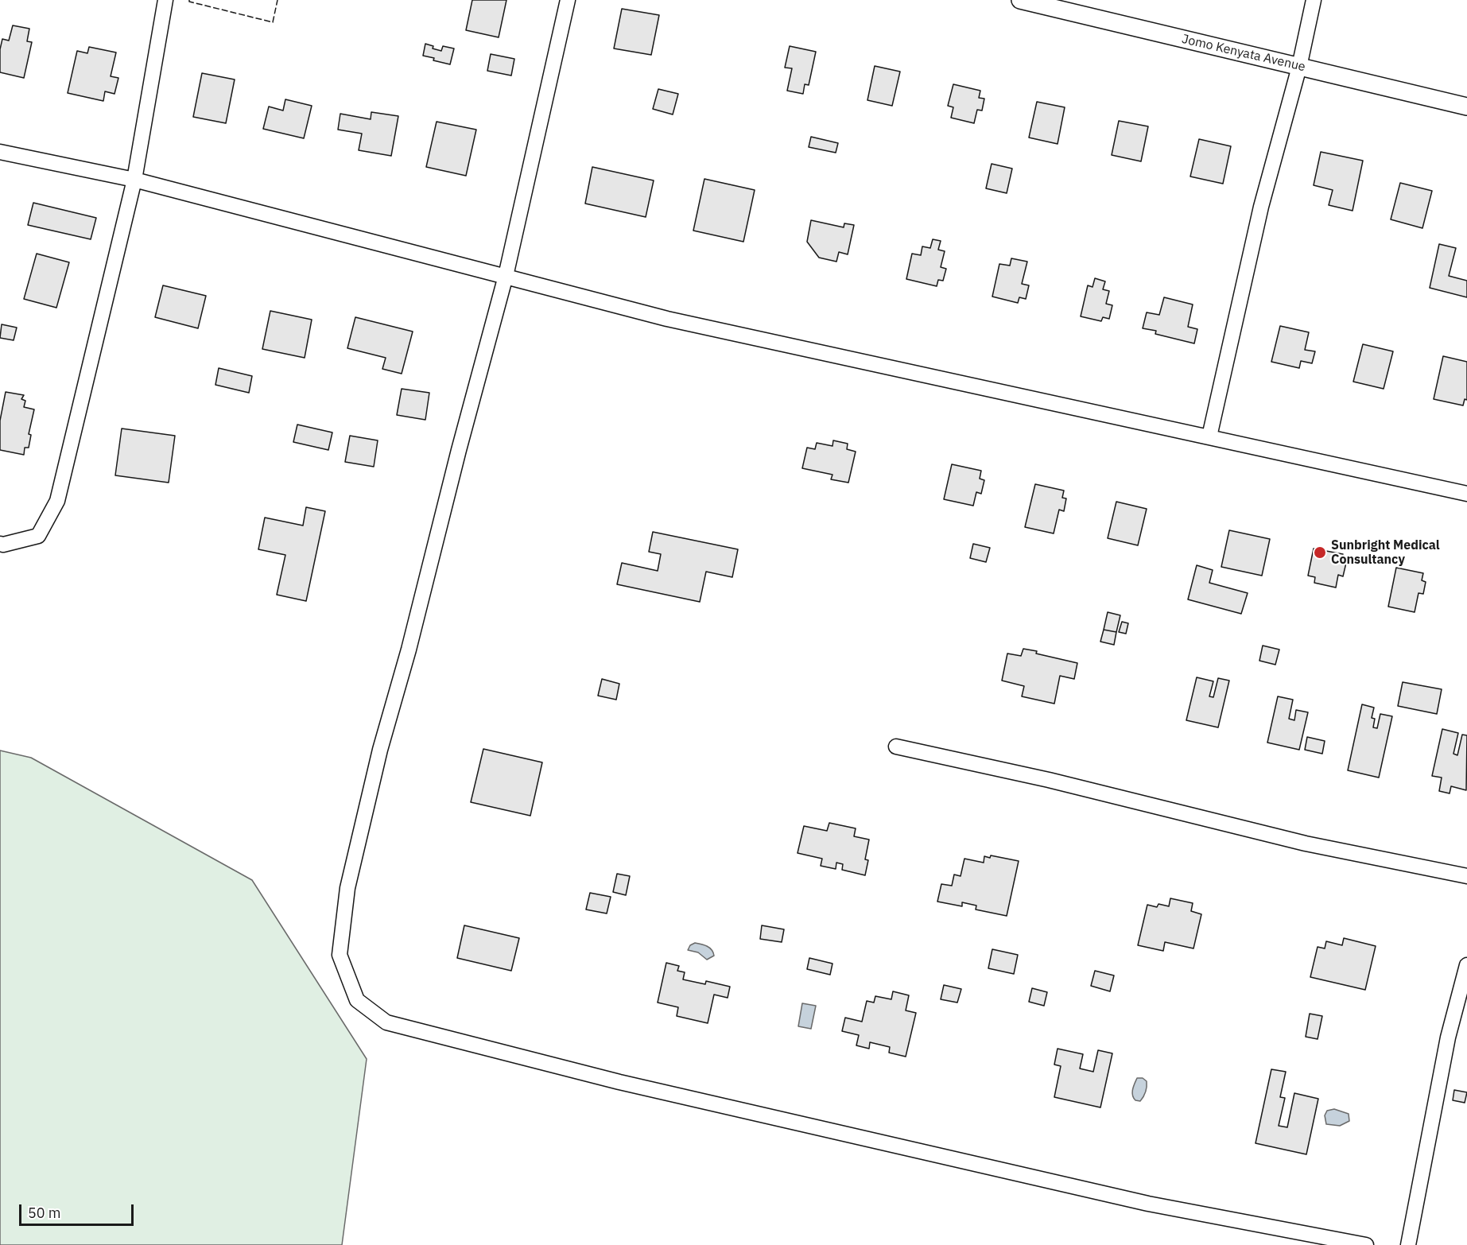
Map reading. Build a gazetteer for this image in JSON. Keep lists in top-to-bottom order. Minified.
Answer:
{"streets":{"street":["Jomo Kenyata Avenue"]},"places":["Sunbright Medical Consultancy"],"scale_bar":"50 m"}
